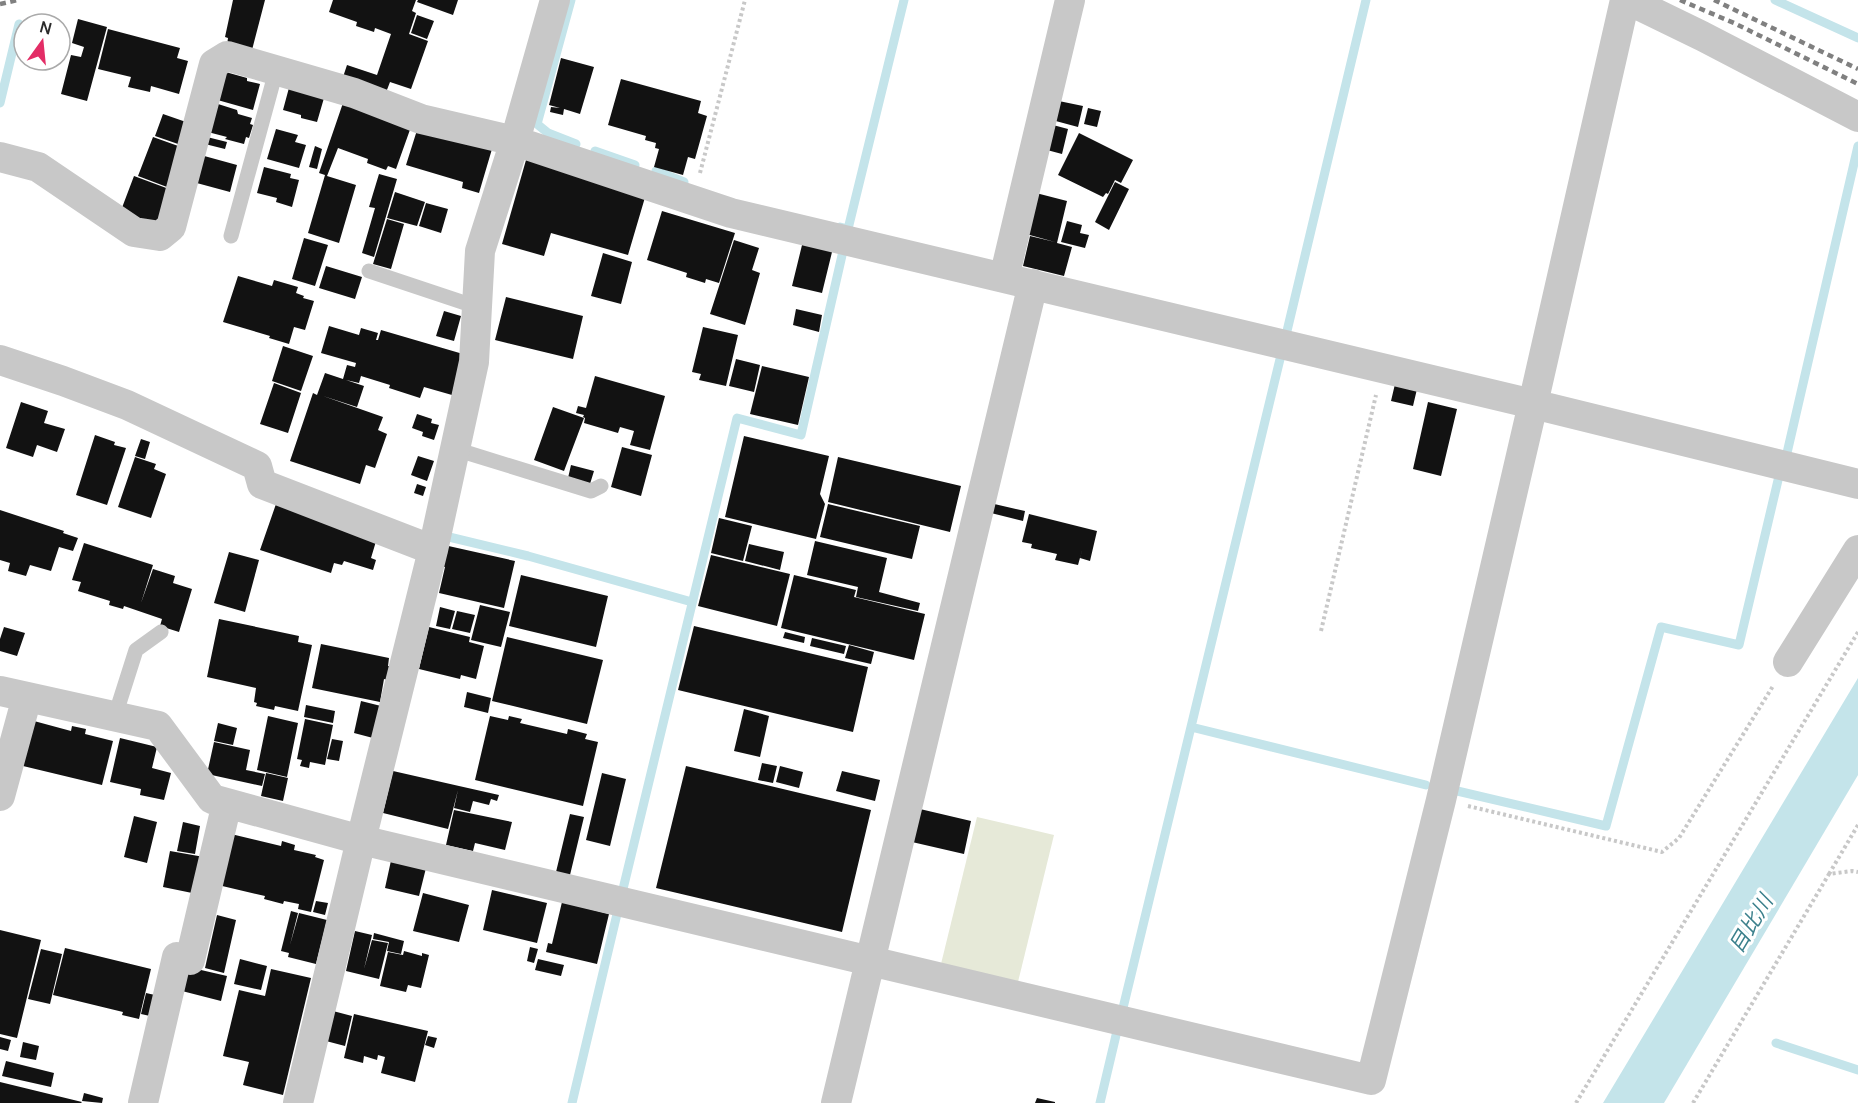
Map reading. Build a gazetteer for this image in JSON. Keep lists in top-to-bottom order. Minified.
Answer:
{"water":["目比川"],"north":"top"}
